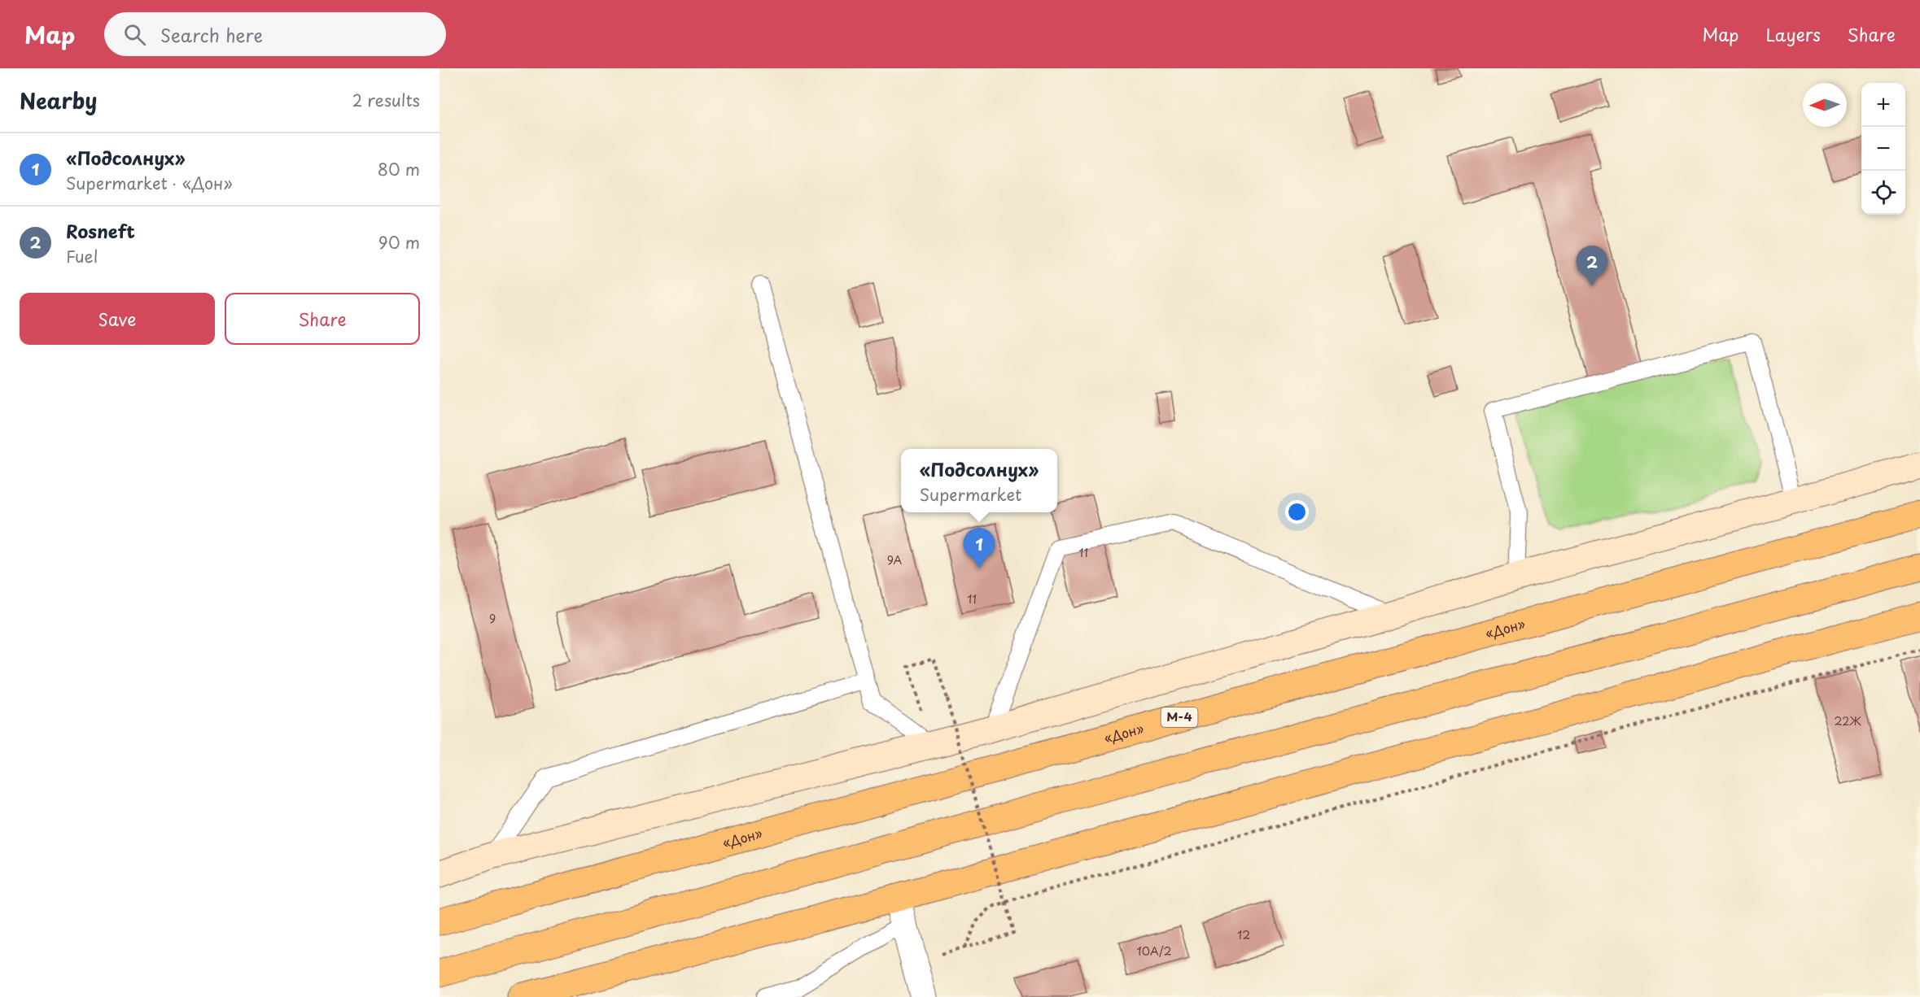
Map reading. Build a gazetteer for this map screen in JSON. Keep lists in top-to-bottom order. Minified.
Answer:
{"streets":{"highway":["«Дон»","М-4"]},"house_numbers":["11","9А","11","9","22Ж","12","10А/2"],"north":"left","page":{"header":"Map","search":"Search here","nav":["Map","Layers","Share"],"heading":["Nearby","2 results"],"map_buttons":["+","−"],"list":[{"mark":"1","name":"«Подсолнух»","note":"Supermarket · «Дон»","value":"80 m"},{"mark":"2","name":"Rosneft","note":"Fuel","value":"90 m"}],"pins":["2","1"],"buttons":["Save","Share"],"popup":["«Подсолнух»","Supermarket"]}}
